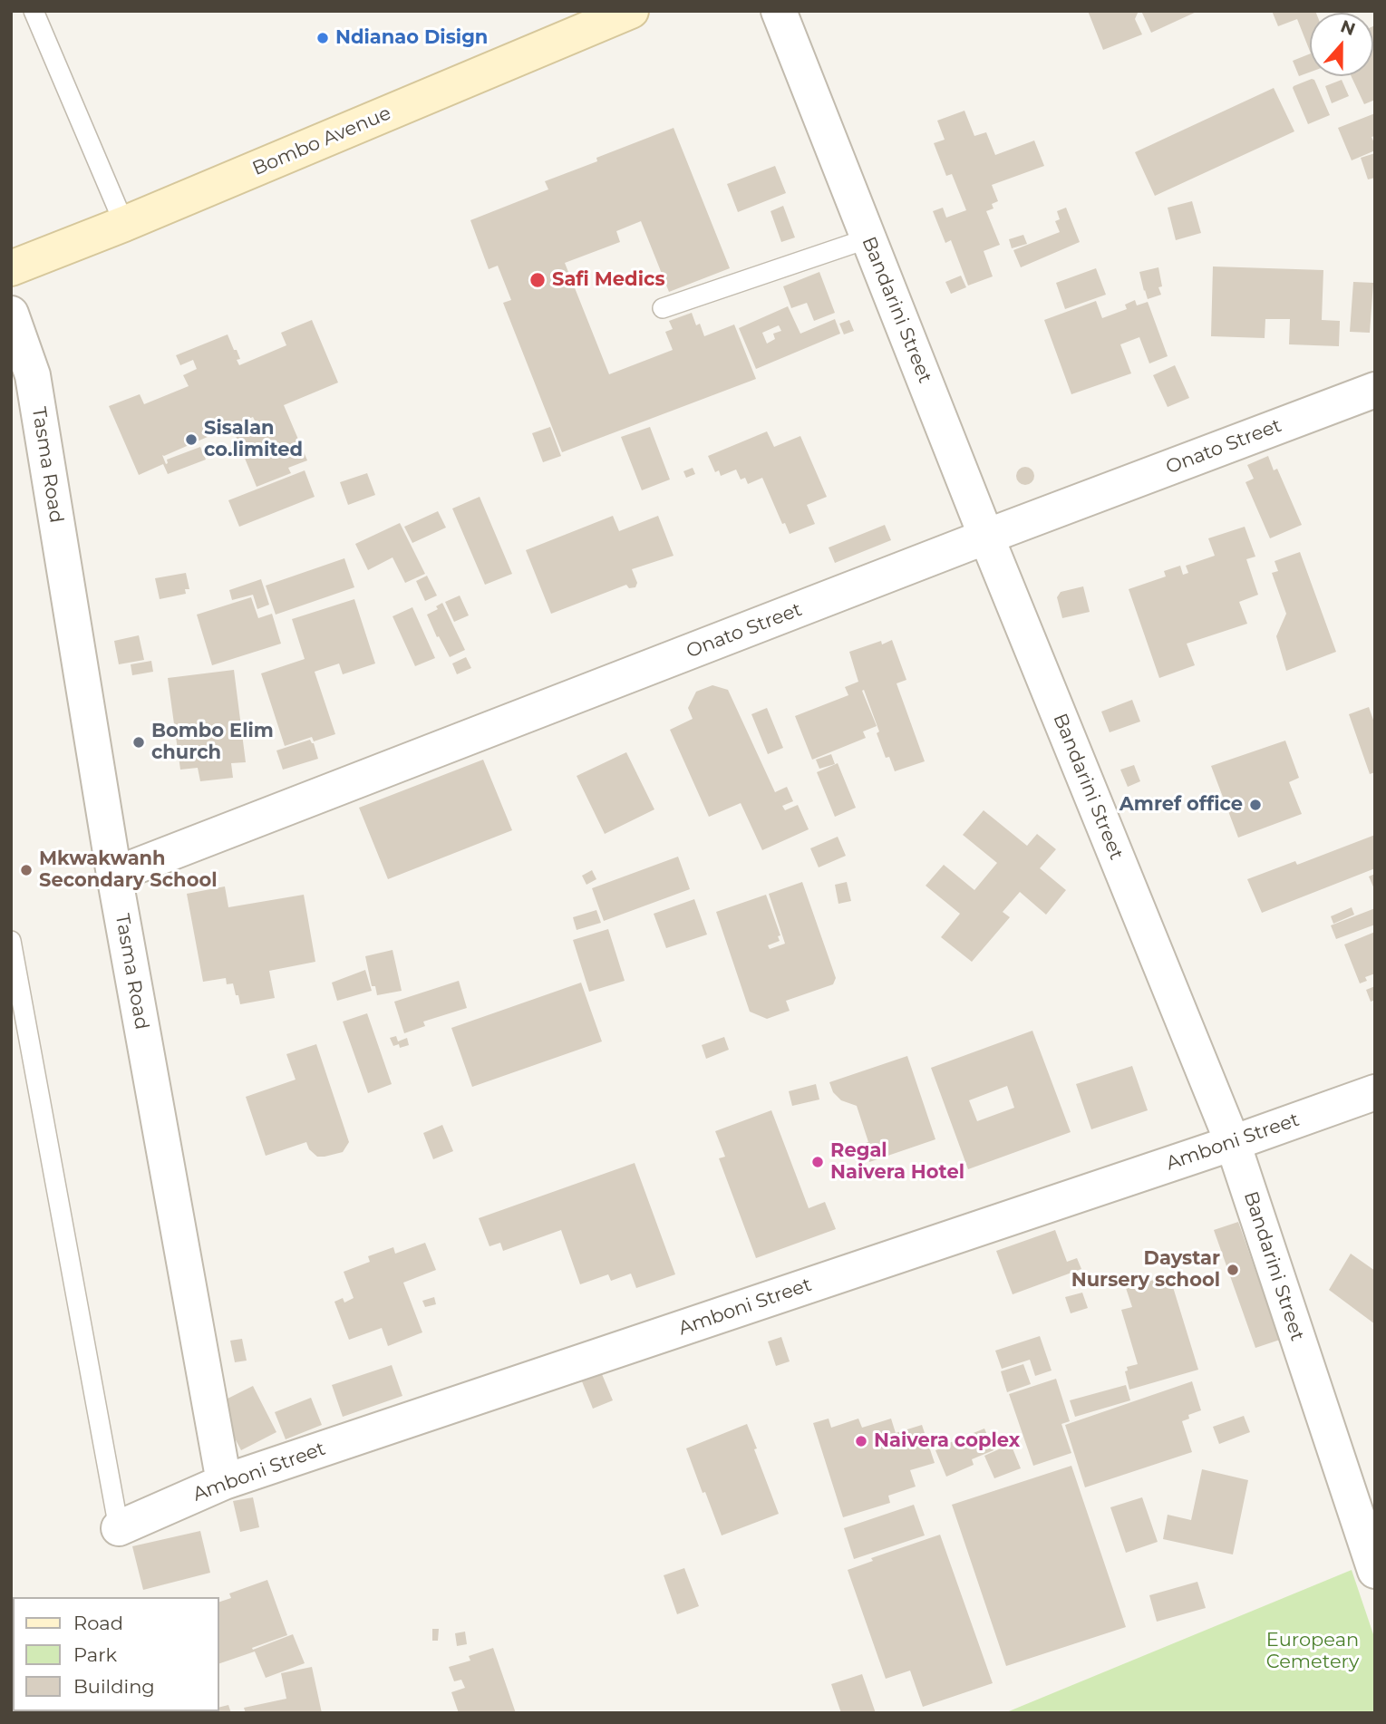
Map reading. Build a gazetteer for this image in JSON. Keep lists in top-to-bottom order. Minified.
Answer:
{"streets":{"street":["Bombo Avenue","Bandarini Street","Onato Street","Tasma Road","Amboni Street"]},"crossings":[["Bandarini Street","Onato Street"],["Bandarini Street","Amboni Street"],["Onato Street","Tasma Road"],["Tasma Road","Amboni Street"]],"parks":["European Cemetery"],"places":["Ndianao Disign","Safi Medics","Sisalan co.limited","Bombo Elim church","Amref office","Mkwakwanh Secondary School","Regal Naivera Hotel","Daystar Nursery school","Naivera coplex"],"legend":["Road","Park","Building"],"north":"top"}
